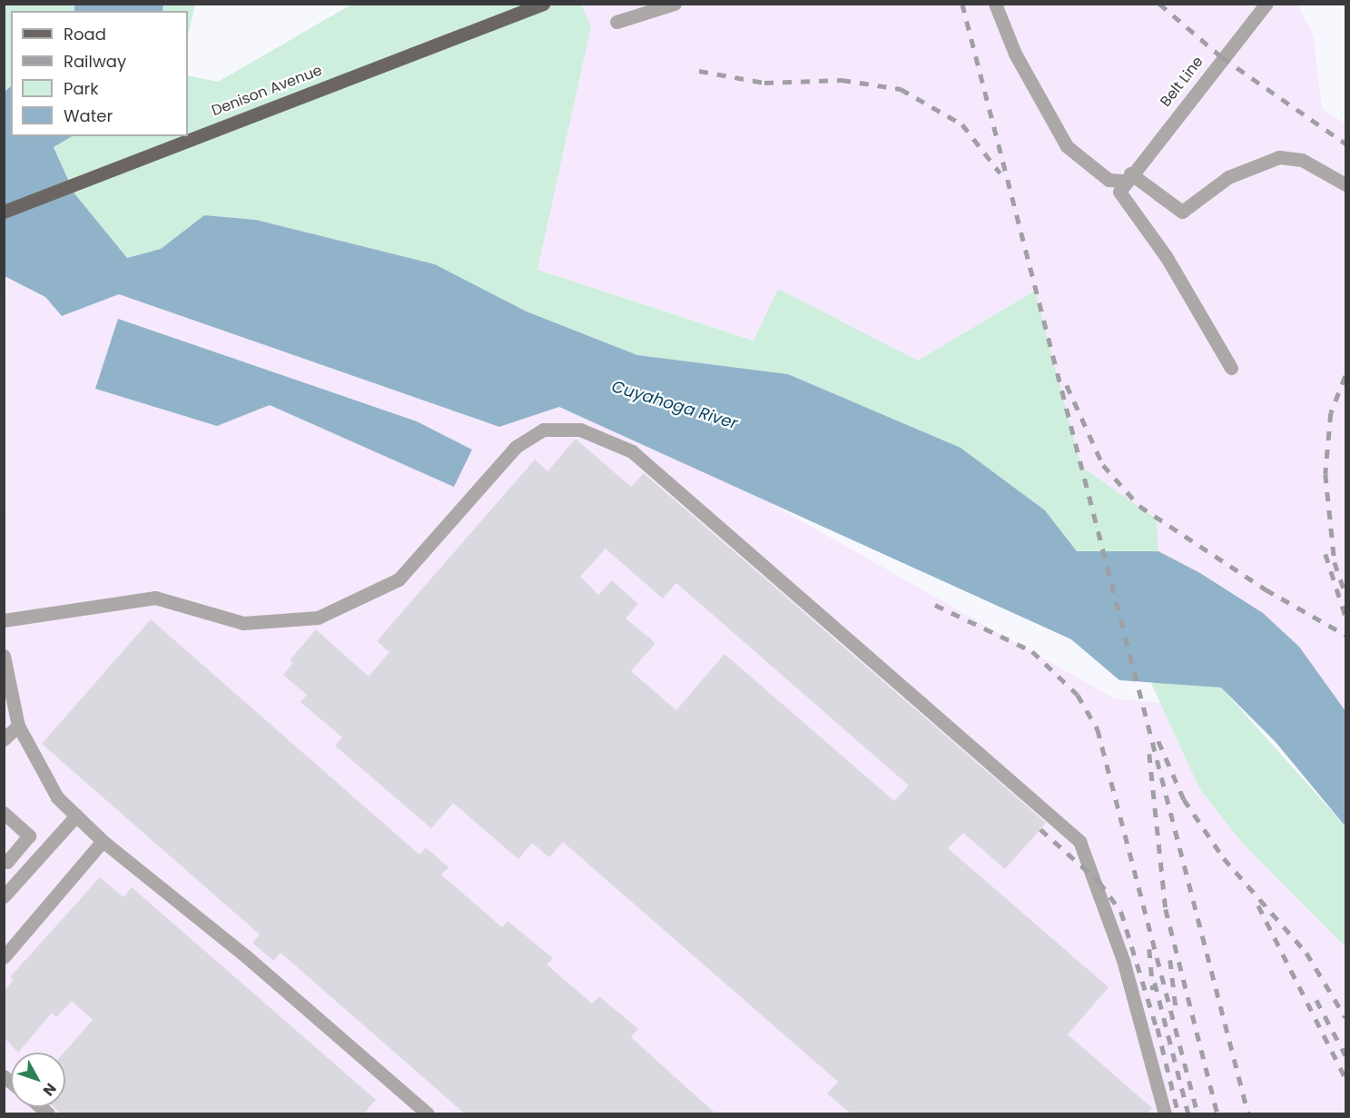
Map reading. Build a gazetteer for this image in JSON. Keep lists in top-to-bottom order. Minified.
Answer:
{"streets":{"main road":["Denison Avenue"],"street":["Belt Line"]},"water":["Cuyahoga River"],"legend":["Road","Railway","Park","Water"],"north":"bottom right"}
